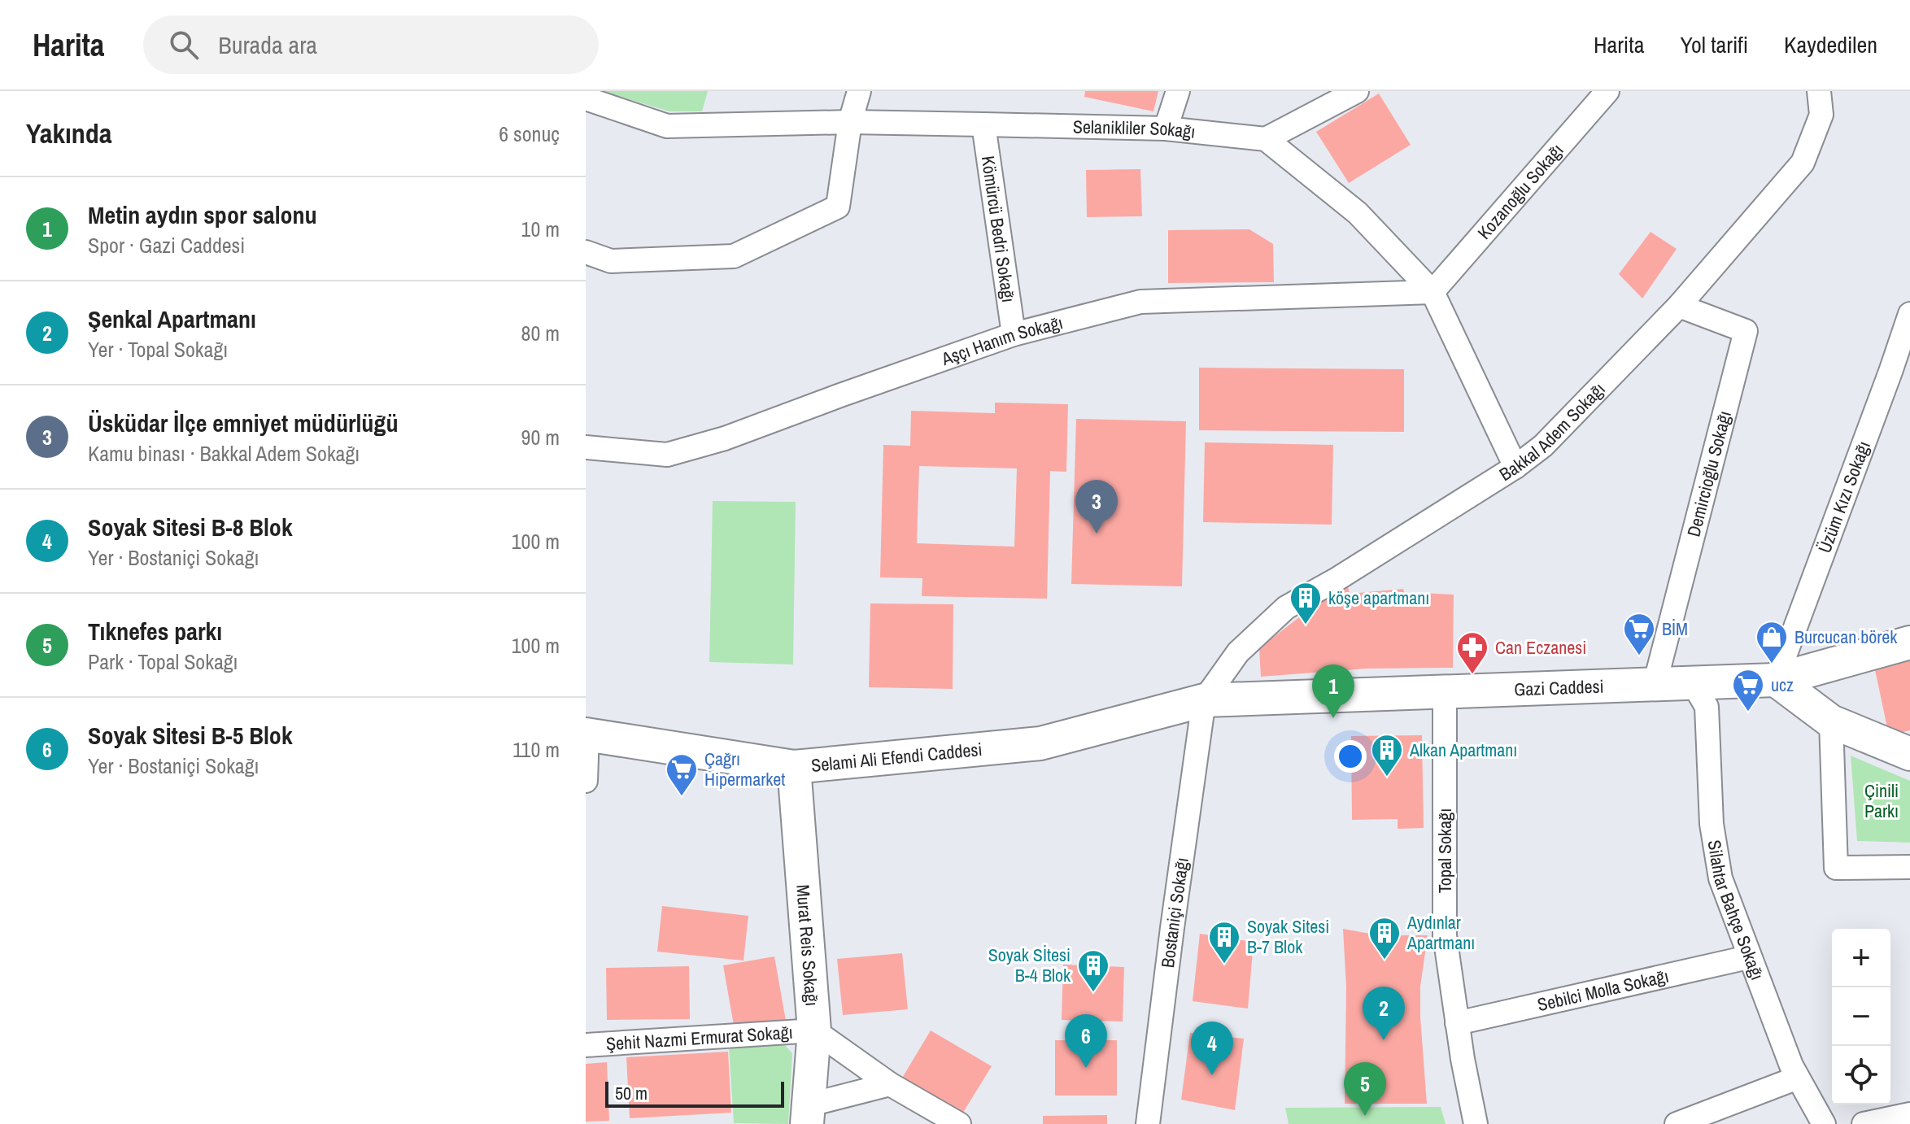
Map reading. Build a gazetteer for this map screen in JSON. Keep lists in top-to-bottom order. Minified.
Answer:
{"streets":{"street":["Selanikliler Sokağı","Kozanoğlu Sokağı","Kömürcü Bedri Sokağı","Aşçı Hanım Sokağı","Bakkal Adem Sokağı","Demircioğlu Sokağı","Üzüm Kızı Sokağı","Gazi Caddesi","Selami Ali Efendi Caddesi","Topal Sokağı","Silahtar Bahçe Sokağı","Bostaniçi Sokağı","Murat Reis Sokağı","Sebilci Molla Sokağı","Şehit Nazmi Ermurat Sokağı"]},"crossings":[["Selanikliler Sokağı","Kömürcü Bedri Sokağı"],["Kozanoğlu Sokağı","Aşçı Hanım Sokağı"],["Kömürcü Bedri Sokağı","Aşçı Hanım Sokağı"],["Bakkal Adem Sokağı","Demircioğlu Sokağı"],["Bakkal Adem Sokağı","Gazi Caddesi"],["Bakkal Adem Sokağı","Selami Ali Efendi Caddesi"],["Bakkal Adem Sokağı","Bostaniçi Sokağı"],["Demircioğlu Sokağı","Gazi Caddesi"],["Üzüm Kızı Sokağı","Gazi Caddesi"],["Gazi Caddesi","Selami Ali Efendi Caddesi"],["Gazi Caddesi","Topal Sokağı"],["Gazi Caddesi","Silahtar Bahçe Sokağı"],["Gazi Caddesi","Bostaniçi Sokağı"],["Selami Ali Efendi Caddesi","Bostaniçi Sokağı"],["Selami Ali Efendi Caddesi","Murat Reis Sokağı"],["Topal Sokağı","Sebilci Molla Sokağı"],["Silahtar Bahçe Sokağı","Sebilci Molla Sokağı"],["Murat Reis Sokağı","Şehit Nazmi Ermurat Sokağı"]],"parks":["Çinili Parkı"],"places":{"building":["köşe apartmanı","Alkan Apartmanı","Aydınlar Apartmanı","Soyak Sitesi B-7 Blok","Soyak Sİtesi B-4 Blok"],"supermarket":["BİM","ucz","Çağrı Hipermarket"],"shop":["Burcucan börek"],"pharmacy":["Can Eczanesi"]},"scale_bar":"50 m","page":{"header":"Harita","search":"Burada ara","nav":["Harita","Yol tarifi","Kaydedilen"],"heading":["Yakında","6 sonuç"],"list":[{"mark":"1","name":"Metin aydın spor salonu","note":"Spor · Gazi Caddesi","value":"10 m"},{"mark":"2","name":"Şenkal Apartmanı","note":"Yer · Topal Sokağı","value":"80 m"},{"mark":"3","name":"Üsküdar İlçe emniyet müdürlüğü","note":"Kamu binası · Bakkal Adem Sokağı","value":"90 m"},{"mark":"4","name":"Soyak Sitesi B-8 Blok","note":"Yer · Bostaniçi Sokağı","value":"100 m"},{"mark":"5","name":"Tıknefes parkı","note":"Park · Topal Sokağı","value":"100 m"},{"mark":"6","name":"Soyak Sİtesi B-5 Blok","note":"Yer · Bostaniçi Sokağı","value":"110 m"}],"pins":["3","1","2","6","4","5"],"map_buttons":["+","−"],"scale":"50 m"}}
